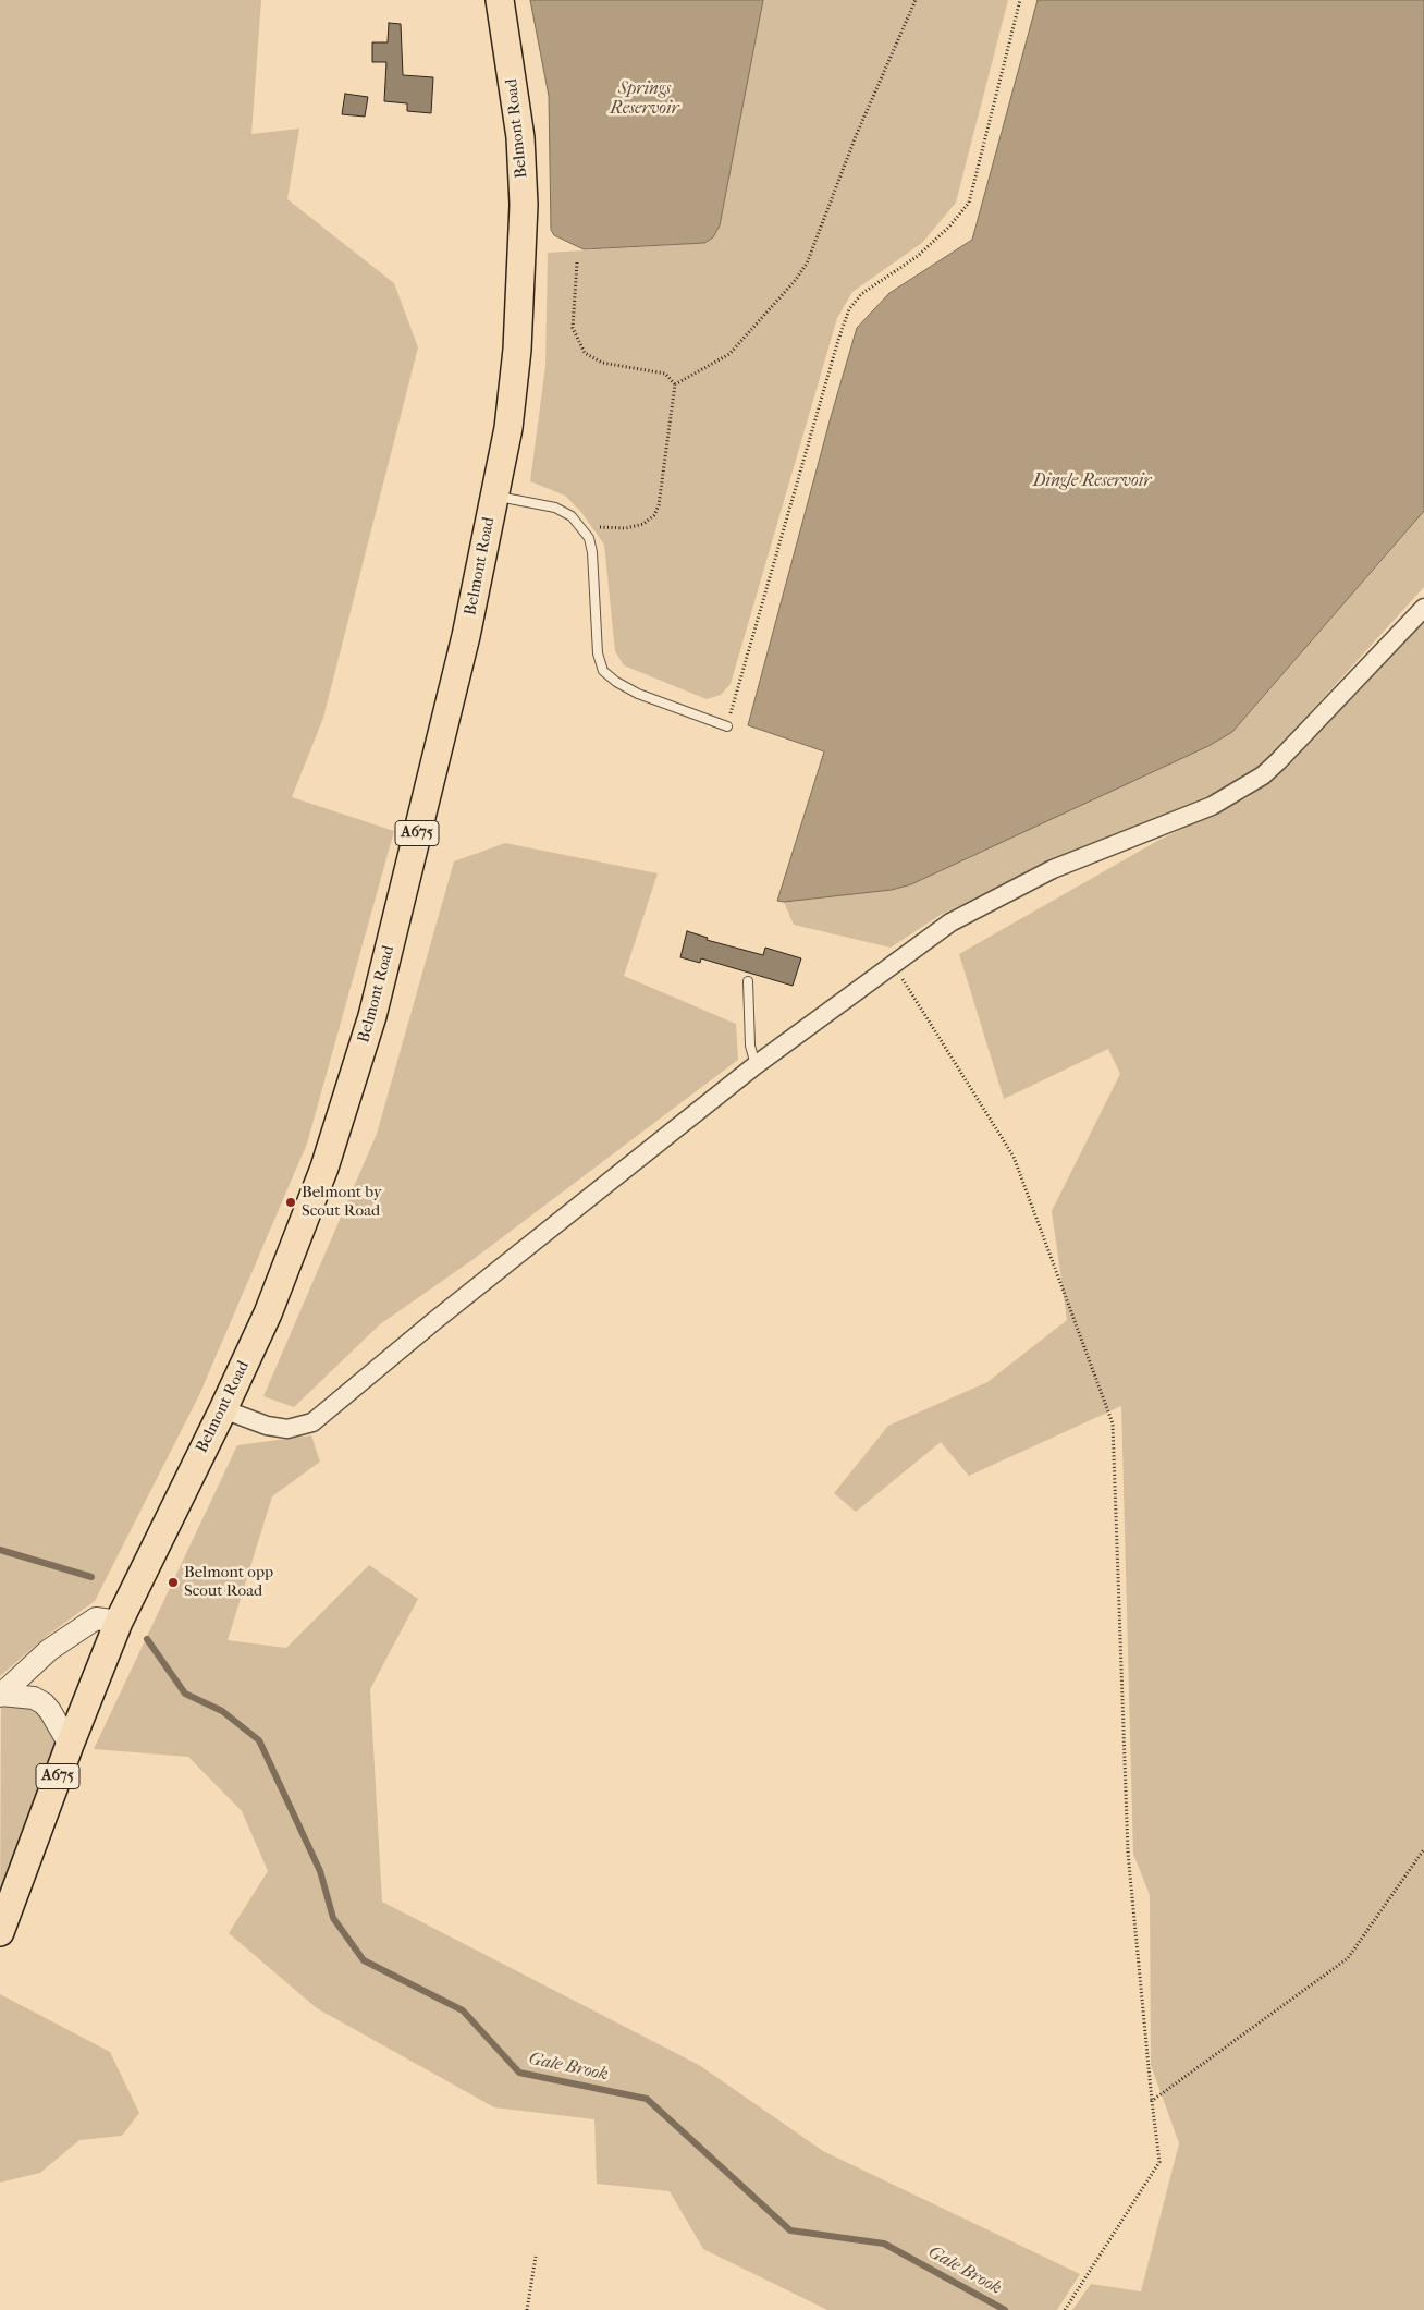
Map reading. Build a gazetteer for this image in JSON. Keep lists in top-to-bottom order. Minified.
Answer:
{"streets":{"main road":["Belmont Road","A675"]},"water":["Springs Reservoir","Dingle Reservoir","Gale Brook"],"places":["Belmont by Scout Road","Belmont opp Scout Road"]}
